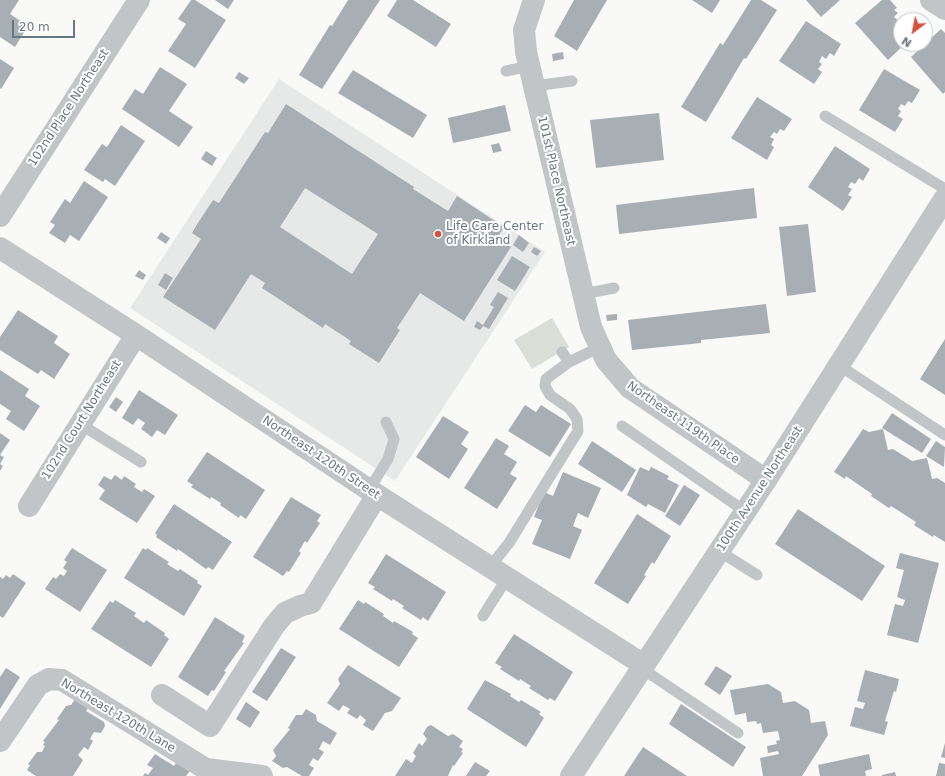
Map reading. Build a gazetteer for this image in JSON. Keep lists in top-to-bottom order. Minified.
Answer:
{"streets":{"street":["102nd Place Northeast","101st Place Northeast","102nd Court Northeast","Northeast 119th Place","Northeast 120th Street","100th Avenue Northeast","Northeast 120th Lane"]},"crossings":[["101st Place Northeast","Northeast 119th Place"],["102nd Court Northeast","Northeast 120th Street"],["Northeast 119th Place","100th Avenue Northeast"],["Northeast 120th Street","100th Avenue Northeast"]],"places":["Life Care Center of Kirkland"],"scale_bar":"20 m","north":"bottom left"}
